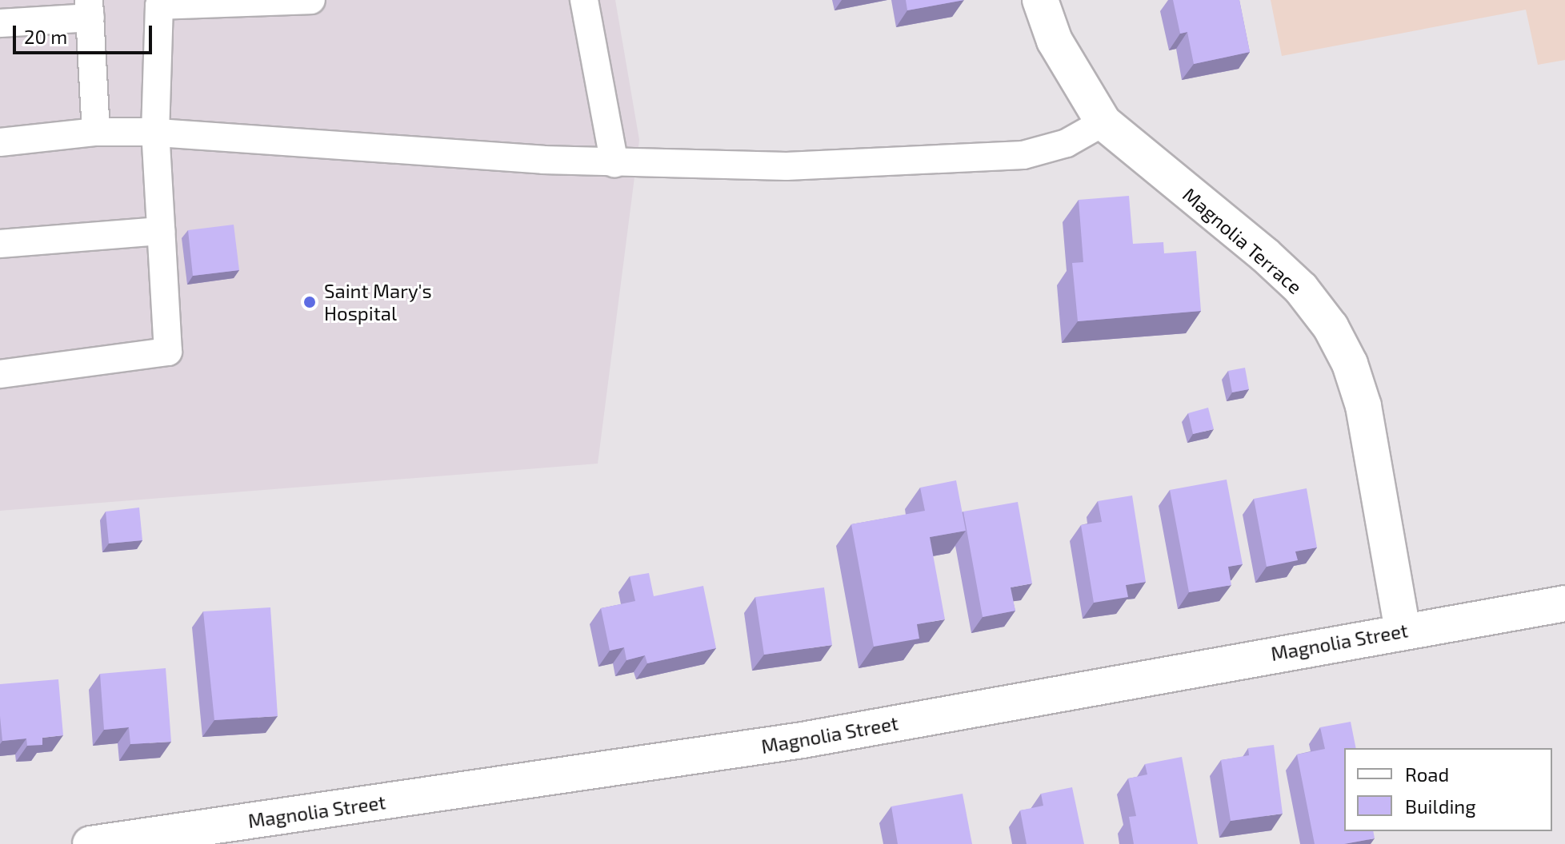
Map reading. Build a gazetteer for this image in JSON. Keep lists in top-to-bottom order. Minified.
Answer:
{"streets":{"street":["Magnolia Terrace","Magnolia Street"]},"crossings":[["Magnolia Terrace","Magnolia Street"]],"places":["Saint Mary's Hospital"],"legend":["Road","Building"],"scale_bar":"20 m"}
